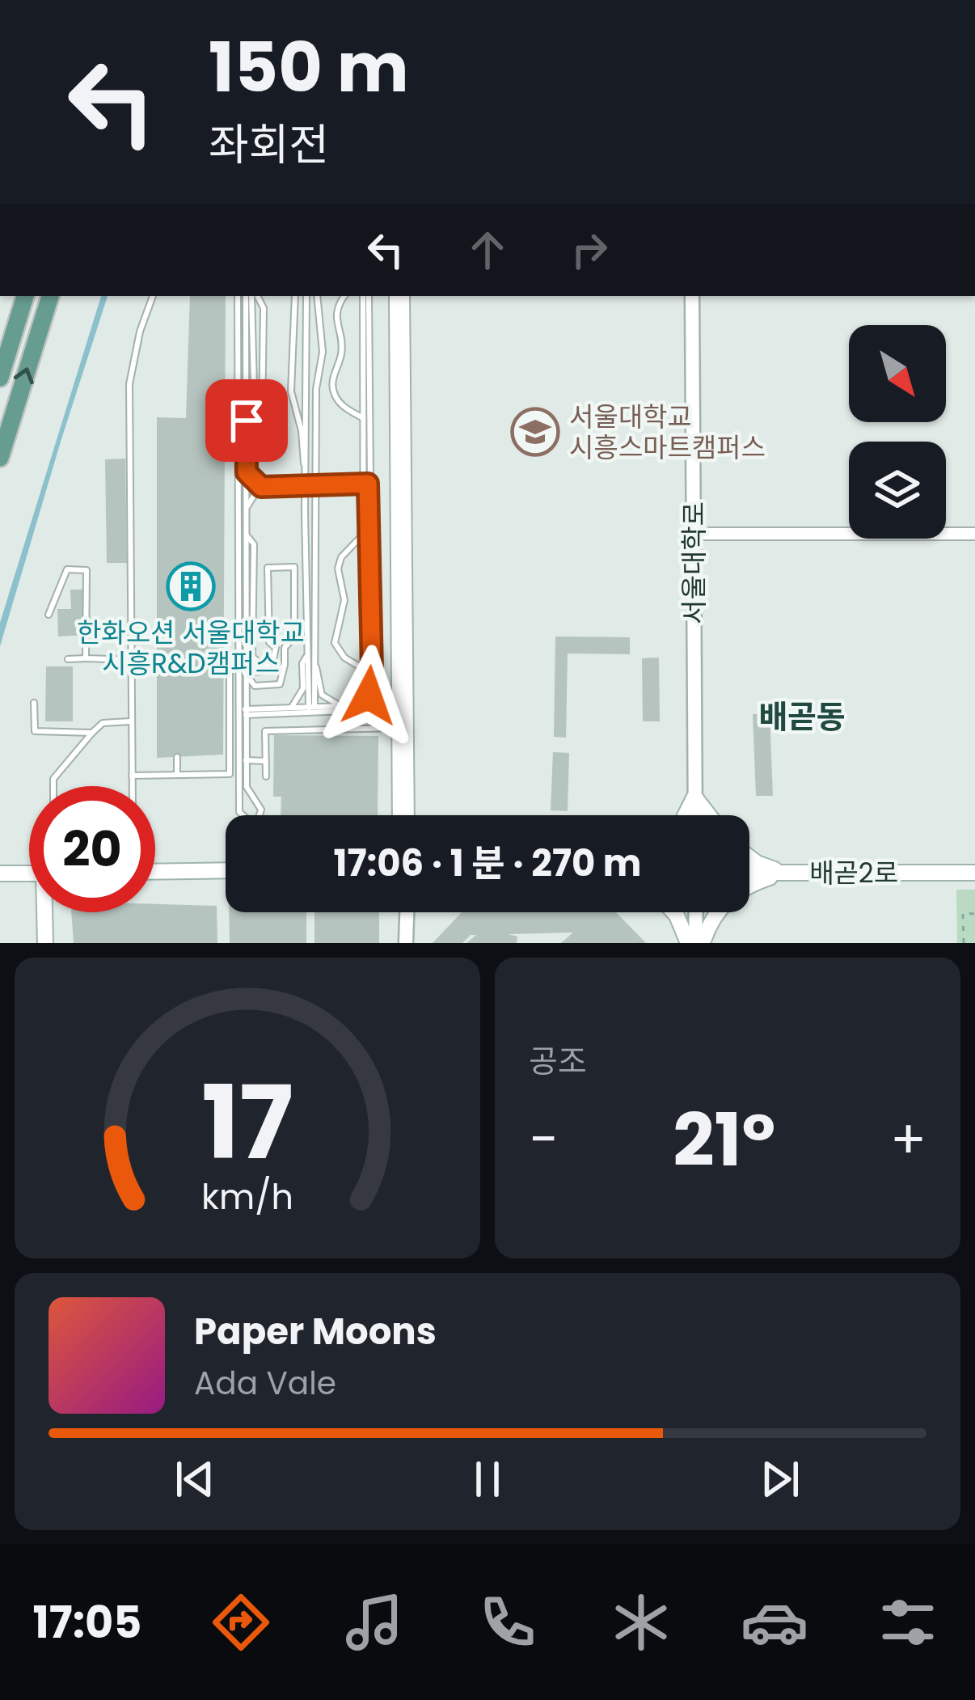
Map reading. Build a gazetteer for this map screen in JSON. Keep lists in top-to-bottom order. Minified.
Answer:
{"streets":{"main road":["배곧2로"],"street":["서울대학로"]},"districts":["배곧동"],"places":{"school or university":["서울대학교 시흥스마트캠퍼스"],"building":["한화오션 서울대학교 시흥R&D캠퍼스"]},"north":"bottom right","page":{"turn":["150 m","좌회전"],"limit":"20","trip":"17:06 · 1 분 · 270 m","tile":"공조","heat":["−","21°","+"],"song":["Paper Moons","Ada Vale"],"tabs":"17:05","gauge":["17","km/h"]}}
